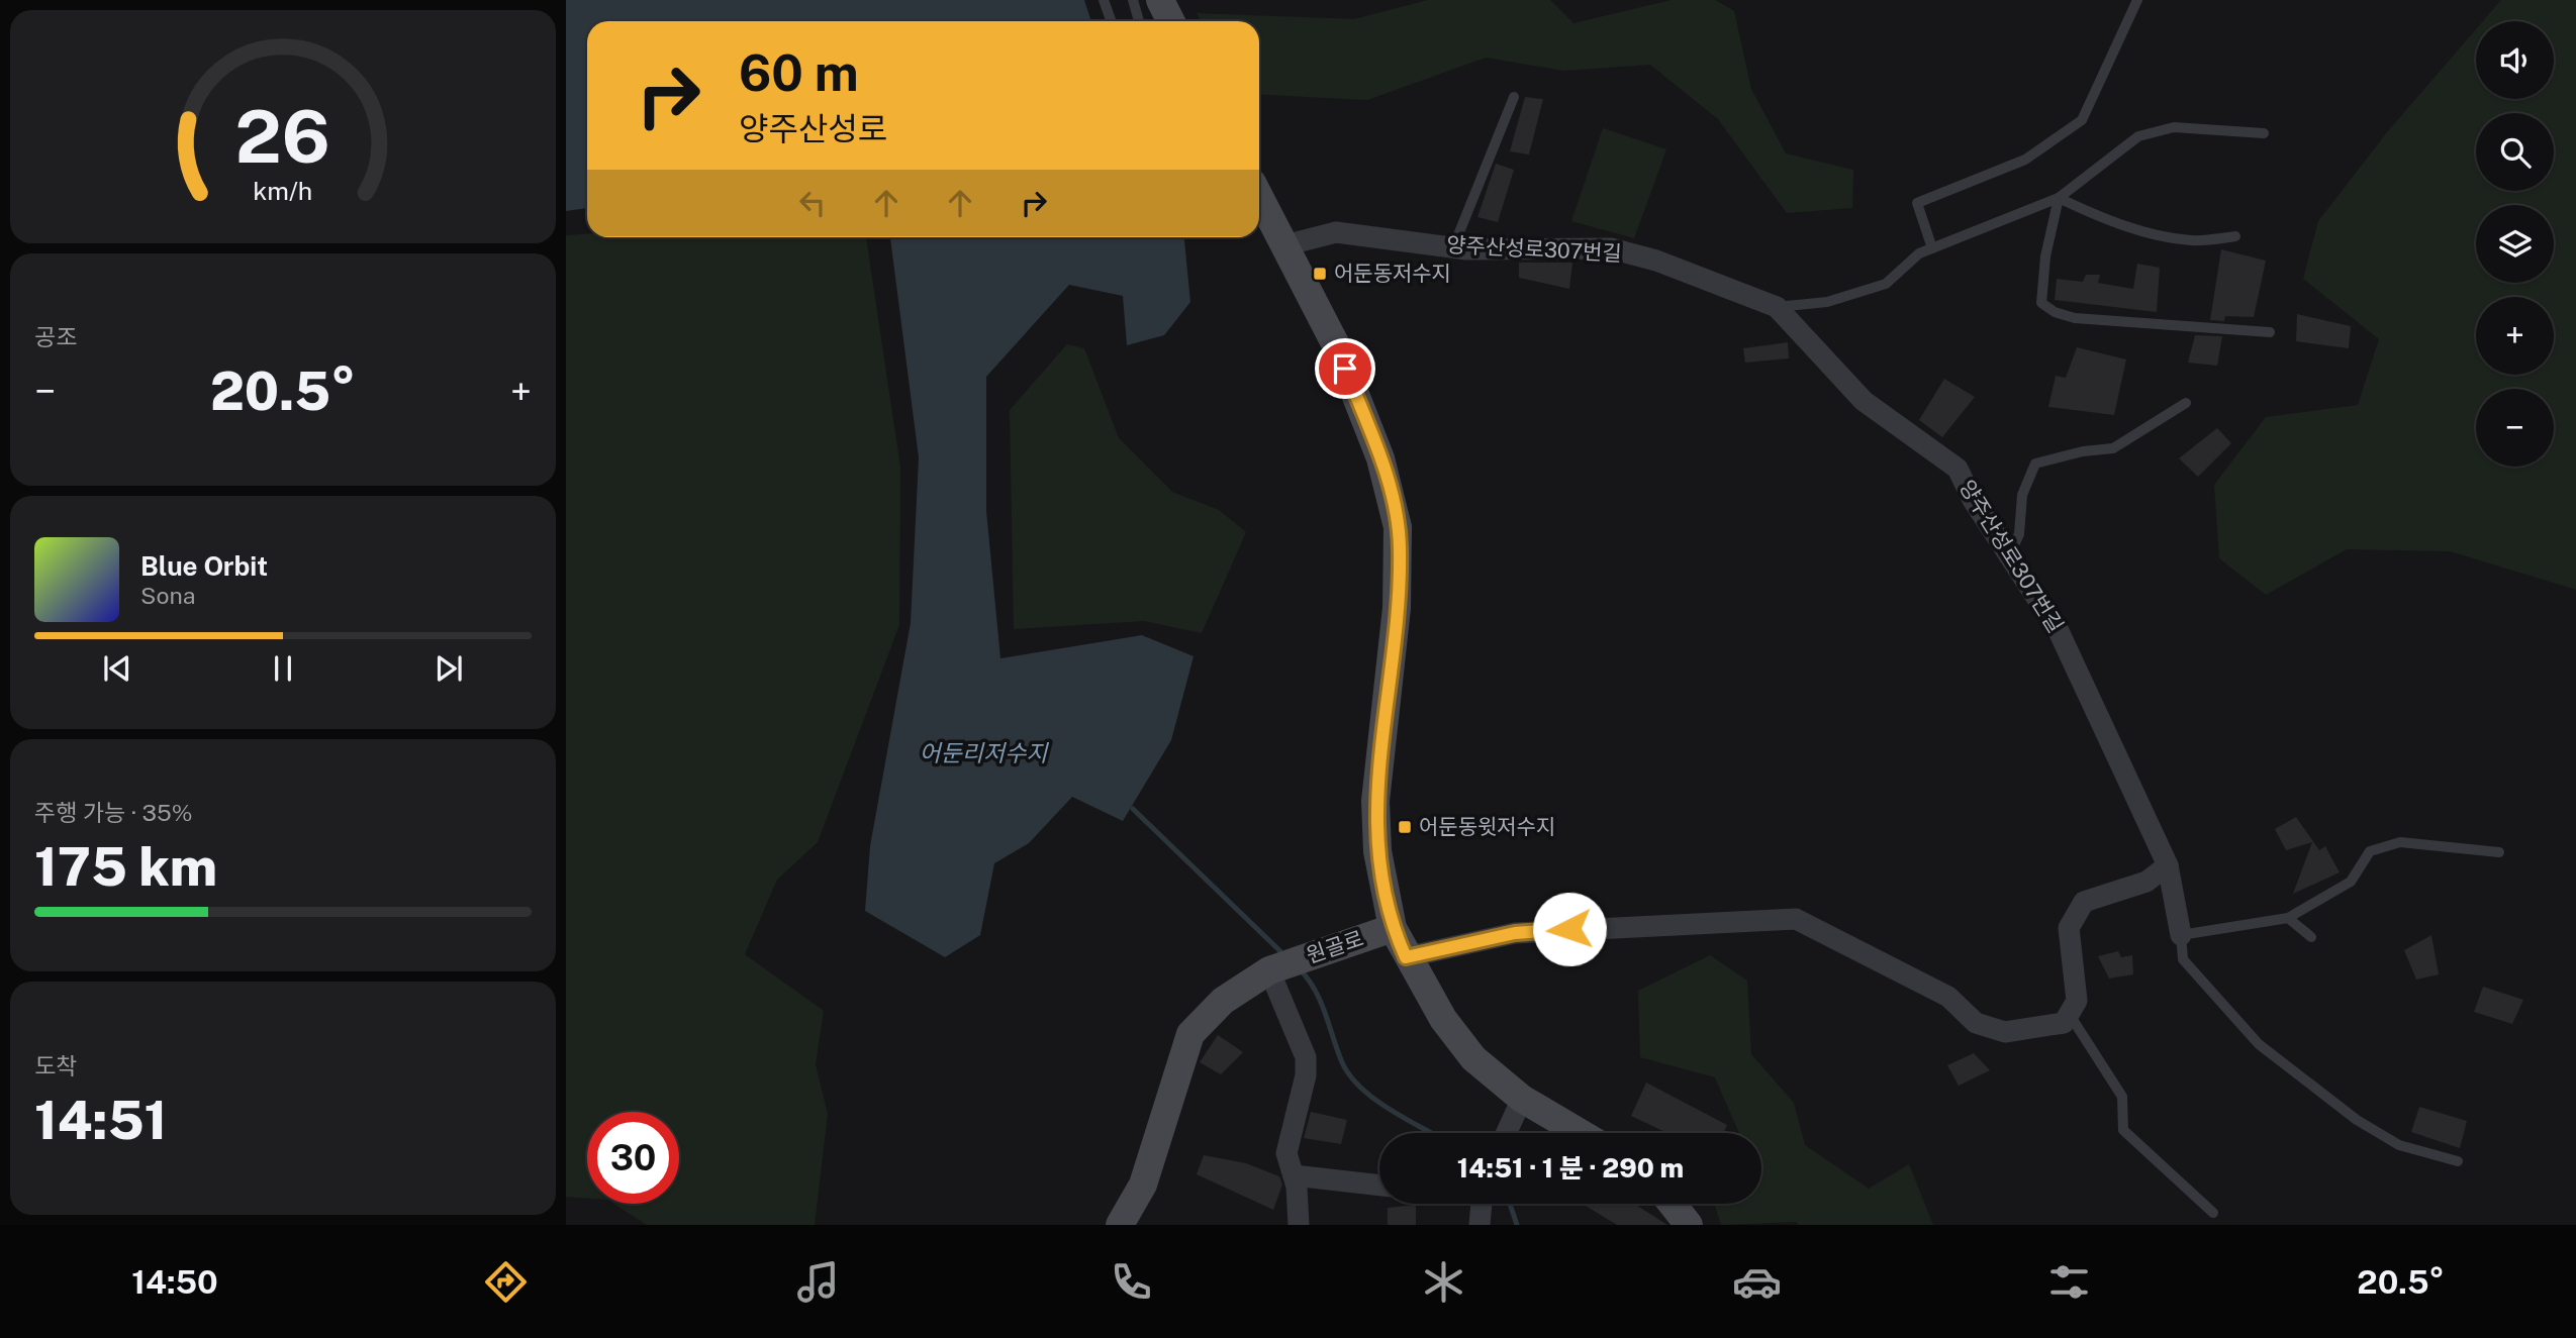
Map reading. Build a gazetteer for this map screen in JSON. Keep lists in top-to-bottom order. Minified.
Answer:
{"streets":{"street":["양주산성로307번길","원골로"]},"water":["어둔리저수지"],"places":{"transit":["어둔동저수지","어둔동윗저수지"]},"page":{"map_buttons":["+","−"],"turn":["60 m","양주산성로"],"tile":["공조",["주행 가능 · 35%","175 km"],["도착","14:51"]],"heat":["−","20.5°","+"],"song":["Blue Orbit","Sona"],"limit":"30","trip":"14:51 · 1 분 · 290 m","tabs":["14:50","20.5°"],"gauge":["26","km/h"]}}
